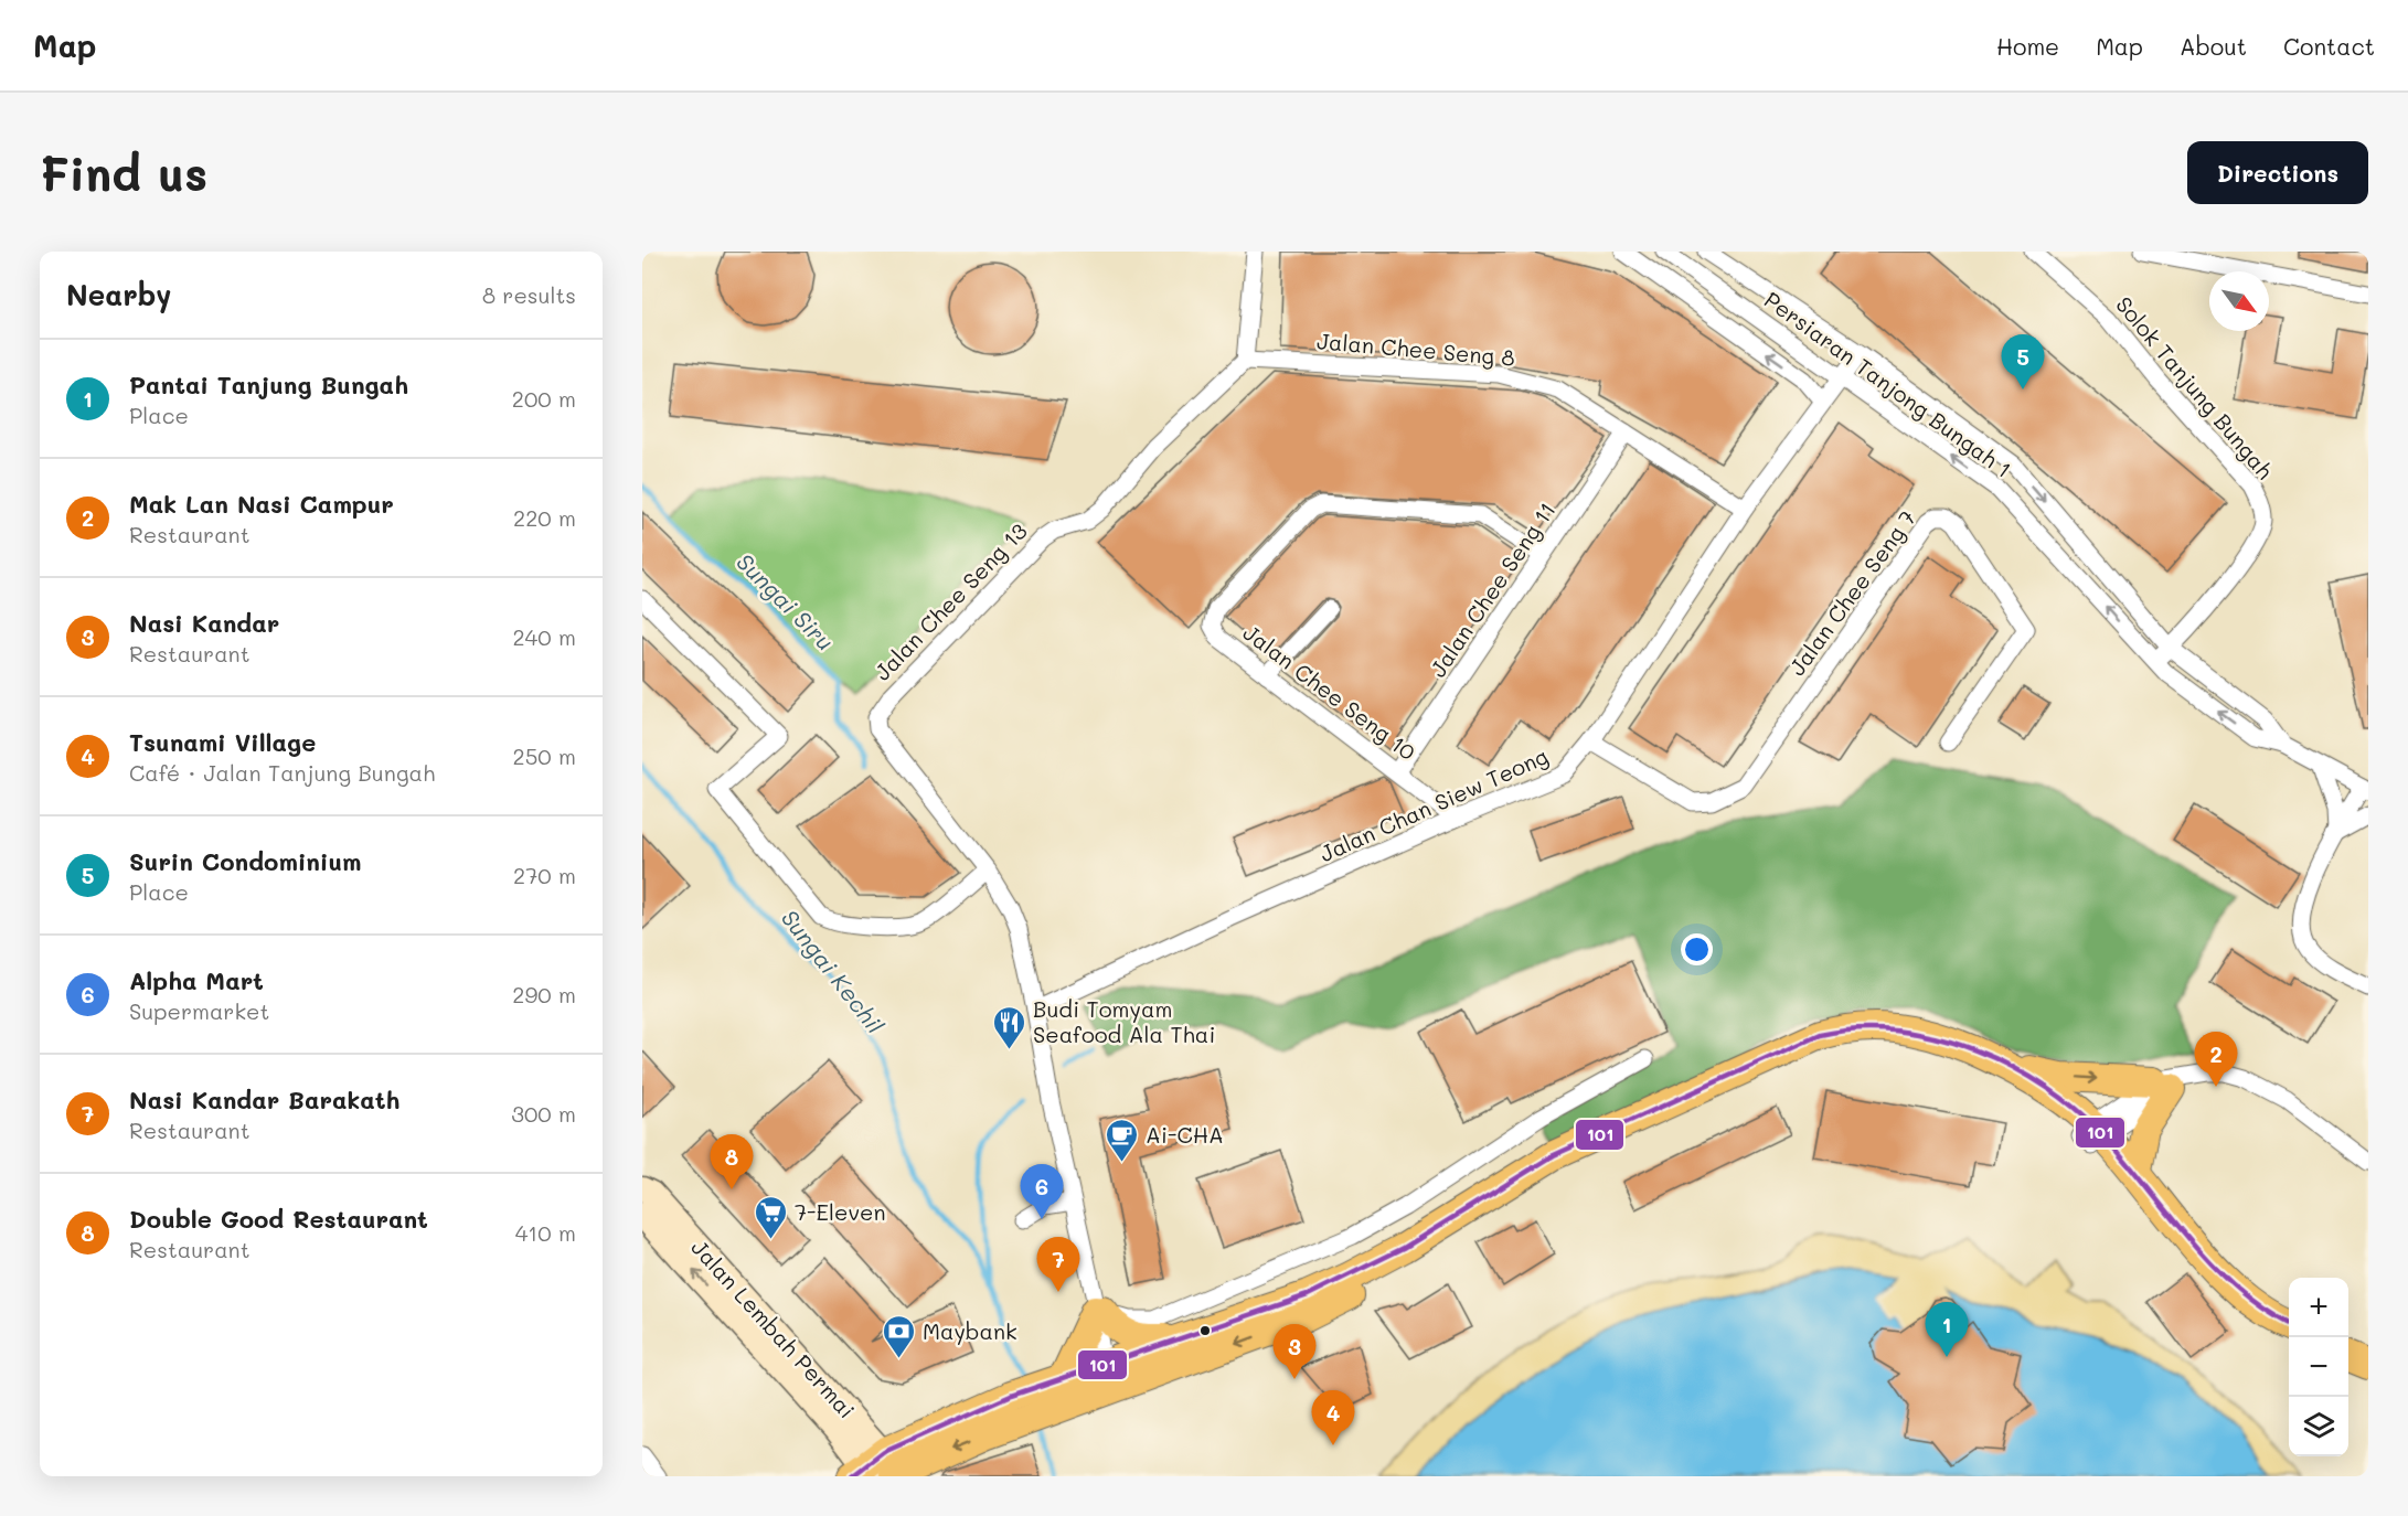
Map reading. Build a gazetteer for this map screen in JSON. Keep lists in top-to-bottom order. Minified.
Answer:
{"streets":{"main road":["Jalan Lembah Permai"],"street":["Jalan Chee Seng 8","Persiaran Tanjong Bungah 1","Solok Tanjung Bungah","Jalan Chee Seng 11","Jalan Chee Seng 7","Jalan Chee Seng 13","Jalan Chee Seng 10","Jalan Chan Siew Teong"]},"crossings":[["Jalan Chee Seng 8","Jalan Chee Seng 11"],["Jalan Chee Seng 8","Jalan Chee Seng 13"],["Jalan Chee Seng 8","Jalan Chan Siew Teong"],["Persiaran Tanjong Bungah 1","Solok Tanjung Bungah"],["Persiaran Tanjong Bungah 1","Jalan Chan Siew Teong"],["Jalan Chee Seng 11","Jalan Chee Seng 10"],["Jalan Chee Seng 7","Jalan Chan Siew Teong"],["Jalan Chee Seng 10","Jalan Chan Siew Teong"]],"water":["Sungai Siru","Sungai Kechil"],"places":{"restaurant":["Budi Tomyam Seafood Ala Thai"],"cafe":["Ai-CHA"],"supermarket":["7-Eleven"],"bank":["Maybank"]},"lines":["transit line 101"],"north":"bottom right","page":{"header":"Map","nav":["Home","Map","About","Contact"],"buttons":"Directions","title":"Find us","heading":["Nearby","8 results"],"pins":["5","2","8","6","7","1","3","4"],"list":[{"mark":"1","name":"Pantai Tanjung Bungah","note":"Place","value":"200 m"},{"mark":"2","name":"Mak Lan Nasi Campur","note":"Restaurant","value":"220 m"},{"mark":"3","name":"Nasi Kandar","note":"Restaurant","value":"240 m"},{"mark":"4","name":"Tsunami Village","note":"Café · Jalan Tanjung Bungah","value":"250 m"},{"mark":"5","name":"Surin Condominium","note":"Place","value":"270 m"},{"mark":"6","name":"Alpha Mart","note":"Supermarket","value":"290 m"},{"mark":"7","name":"Nasi Kandar Barakath","note":"Restaurant","value":"300 m"},{"mark":"8","name":"Double Good Restaurant","note":"Restaurant","value":"410 m"}],"map_buttons":["+","−"]}}
